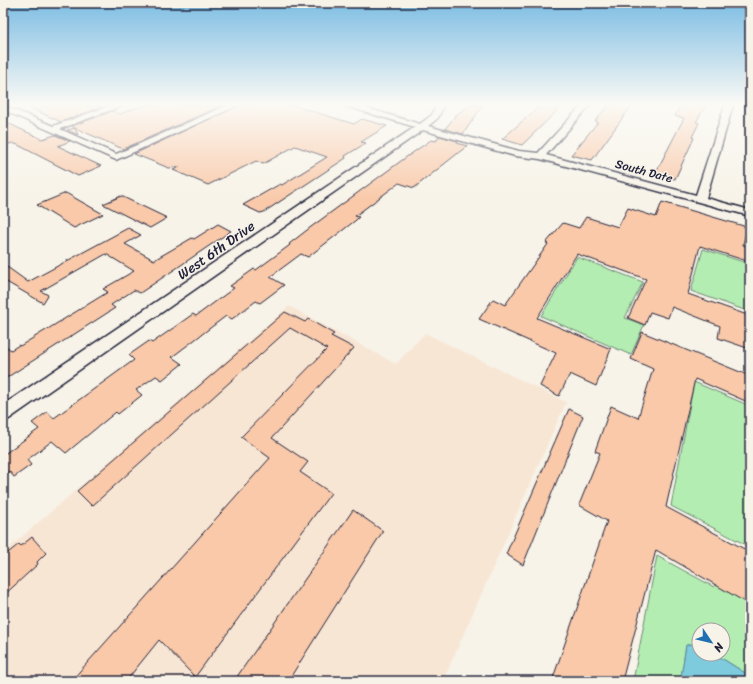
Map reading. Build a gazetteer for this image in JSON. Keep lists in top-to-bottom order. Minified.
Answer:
{"streets":{"street":["South Date","West 6th Drive"]},"north":"bottom right"}
